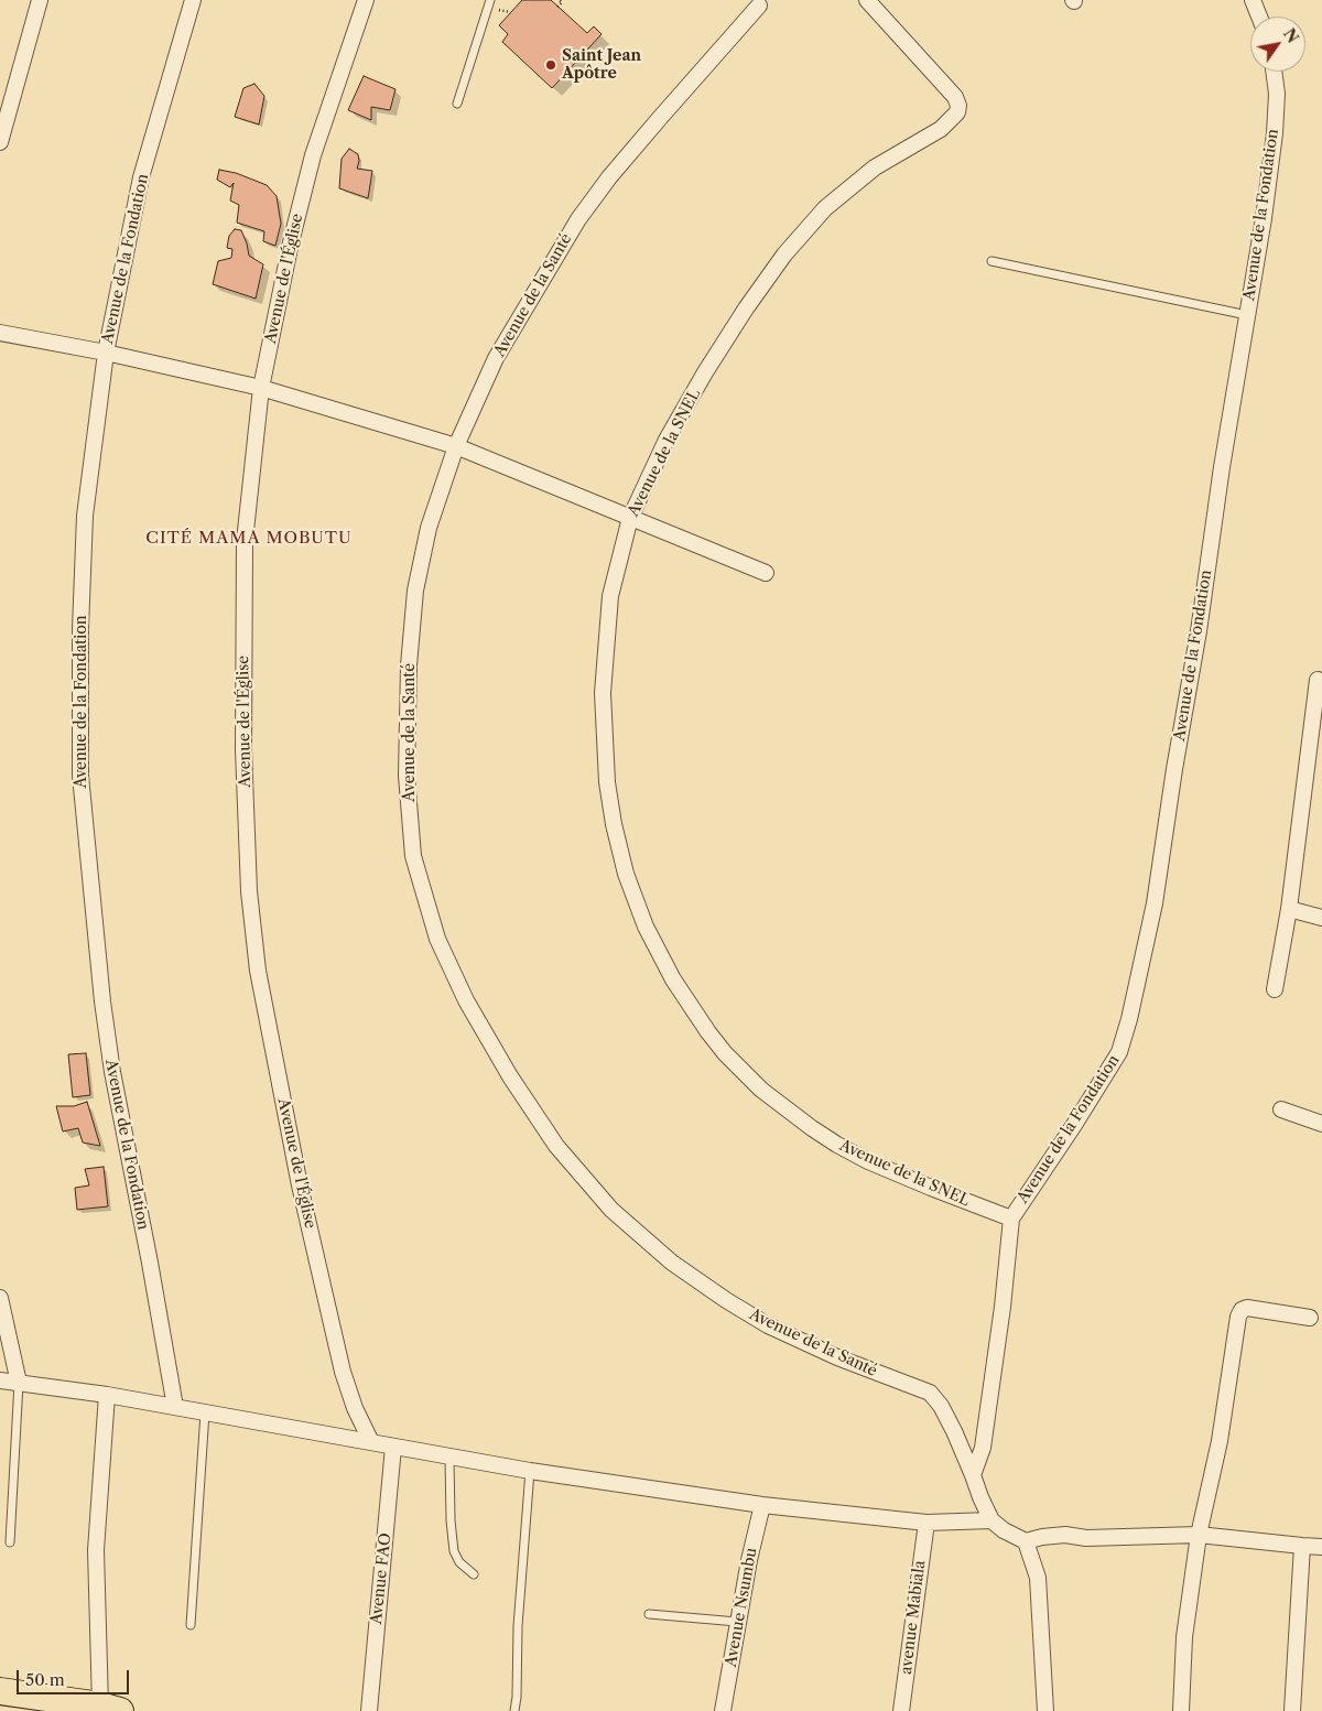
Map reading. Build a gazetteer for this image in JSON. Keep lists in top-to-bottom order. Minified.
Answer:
{"streets":{"street":["Avenue de la Fondation","Avenue de l'Église","Avenue de la Santé","Avenue de la SNEL","Avenue FAO","Avenue Nsumbu","avenue Mabiala"]},"crossings":[["Avenue de la Fondation","Avenue de la SNEL"]],"districts":["CITÉ MAMA MOBUTU"],"places":["Saint Jean Apôtre"],"scale_bar":"50 m","north":"top right"}
